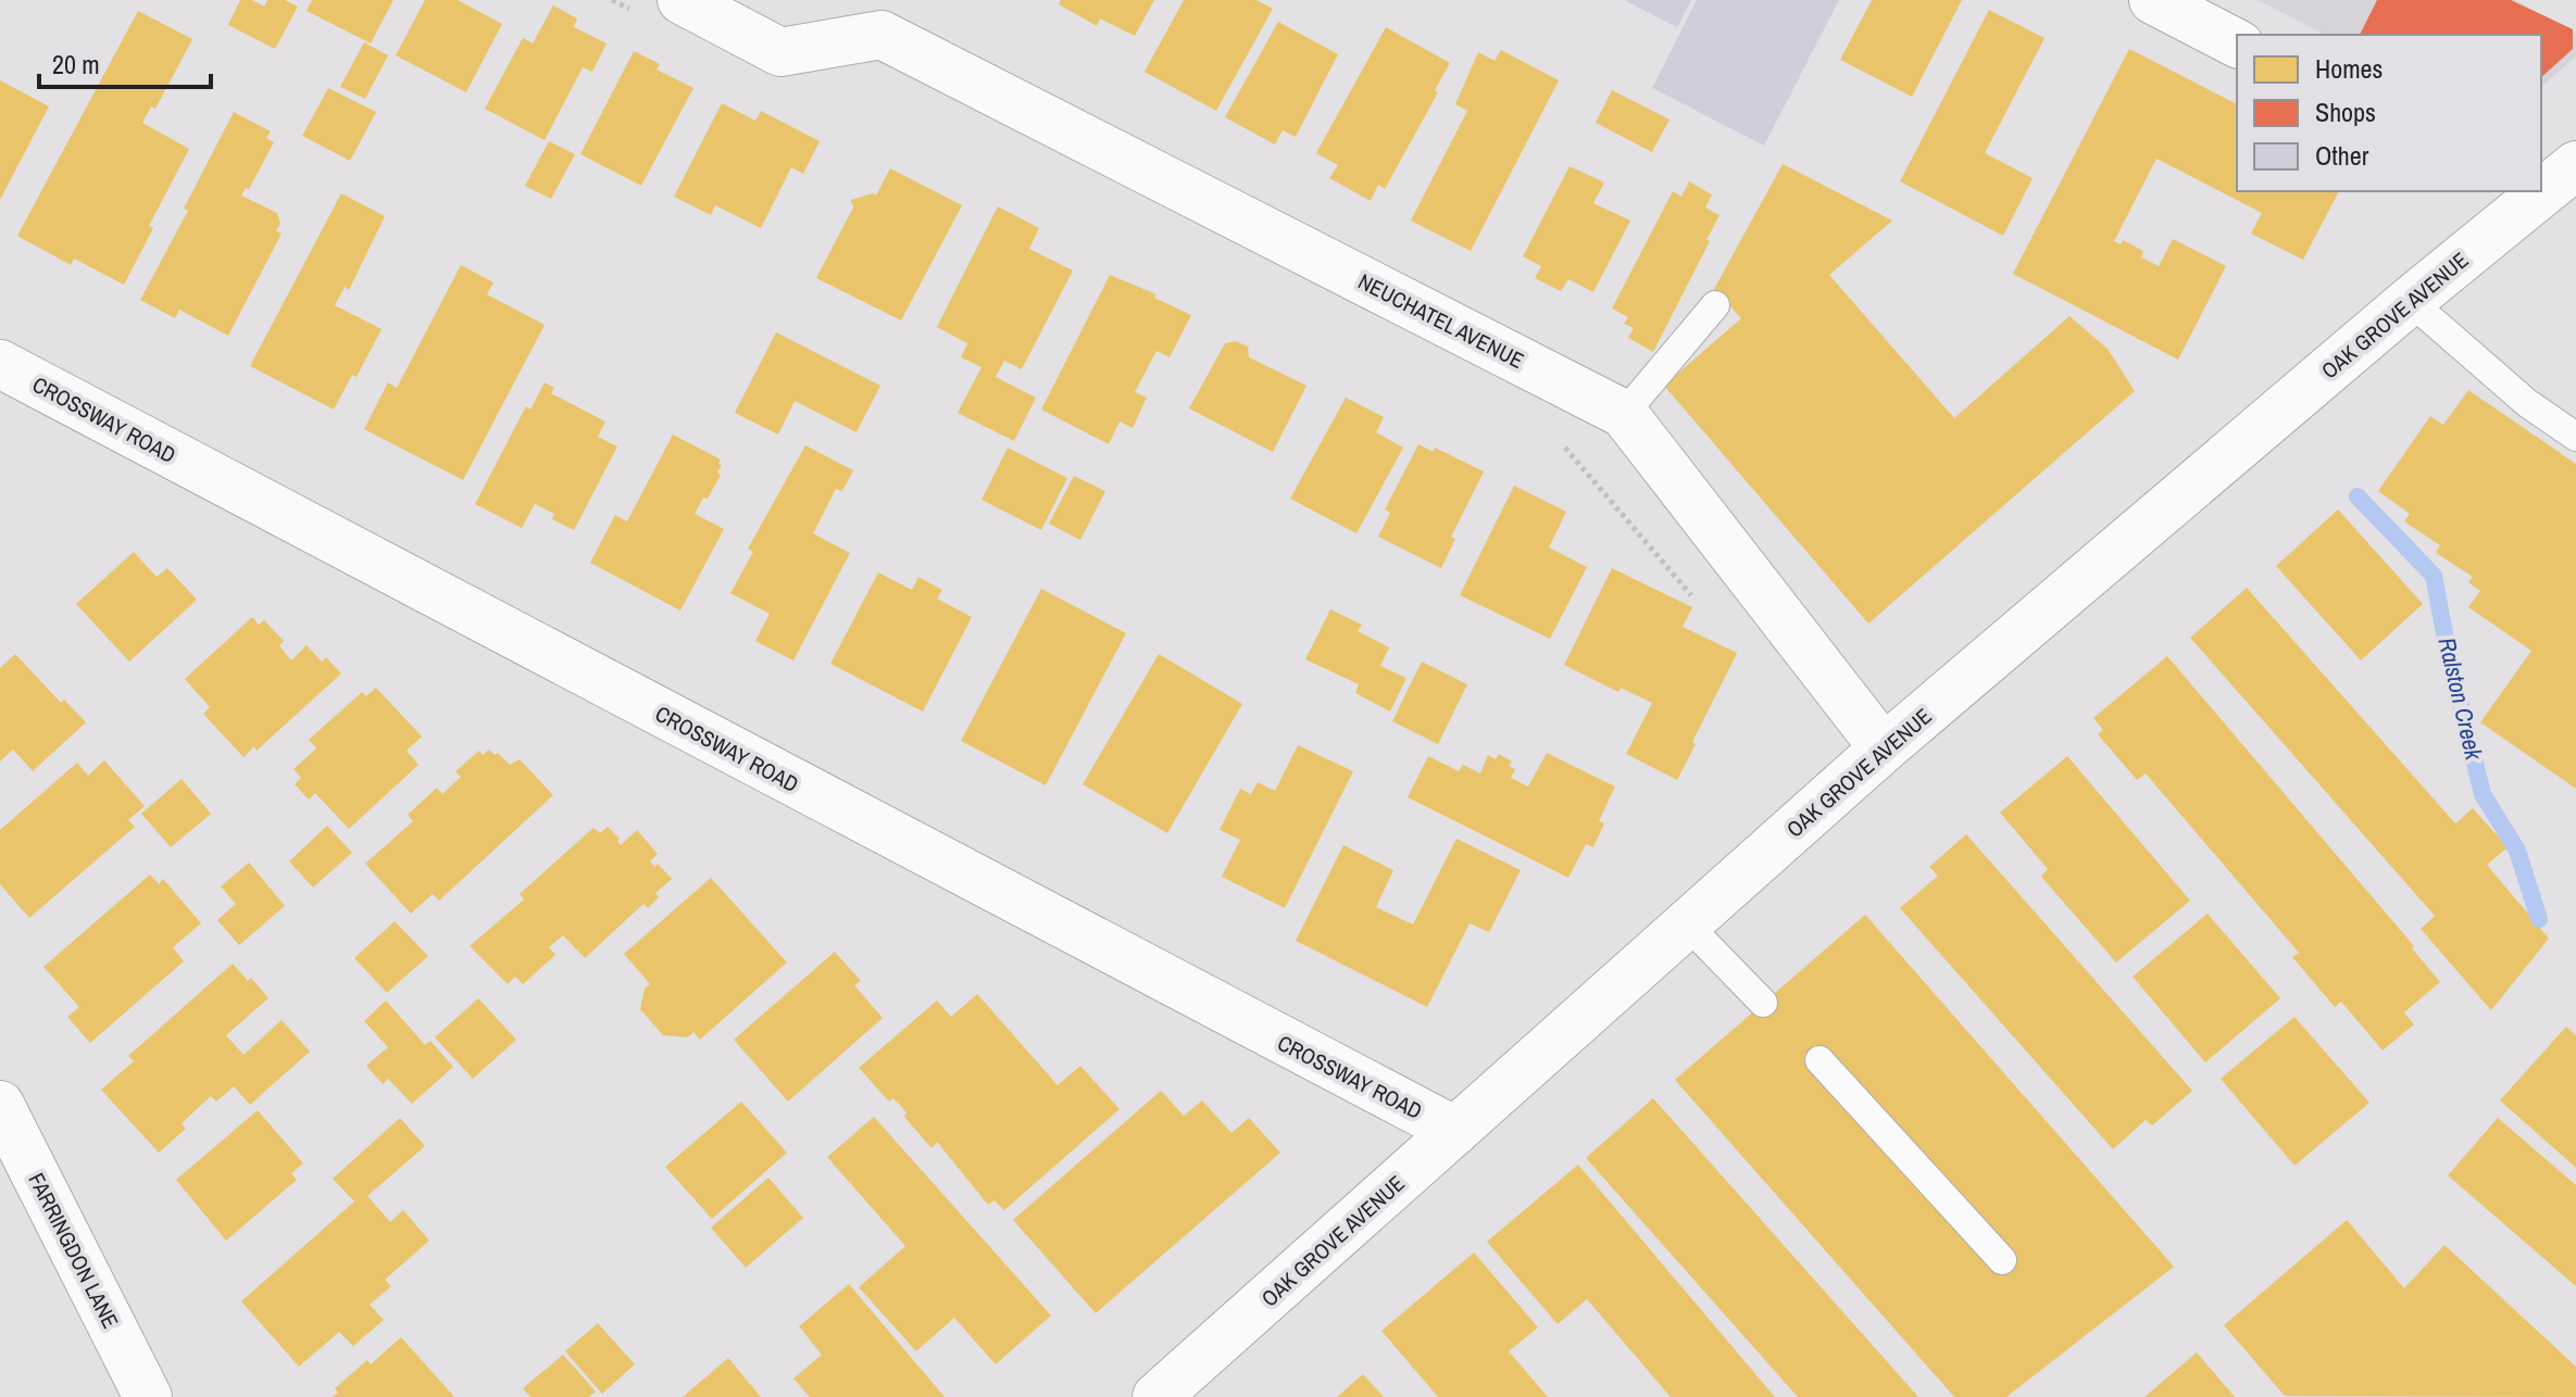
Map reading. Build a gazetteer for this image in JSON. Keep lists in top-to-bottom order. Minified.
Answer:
{"streets":{"street":["OAK GROVE AVENUE","NEUCHATEL AVENUE","CROSSWAY ROAD","FARRINGDON LANE"]},"crossings":[["OAK GROVE AVENUE","NEUCHATEL AVENUE"],["OAK GROVE AVENUE","CROSSWAY ROAD"]],"water":["Ralston Creek"],"legend":["Homes","Shops","Other"],"scale_bar":"20 m"}
